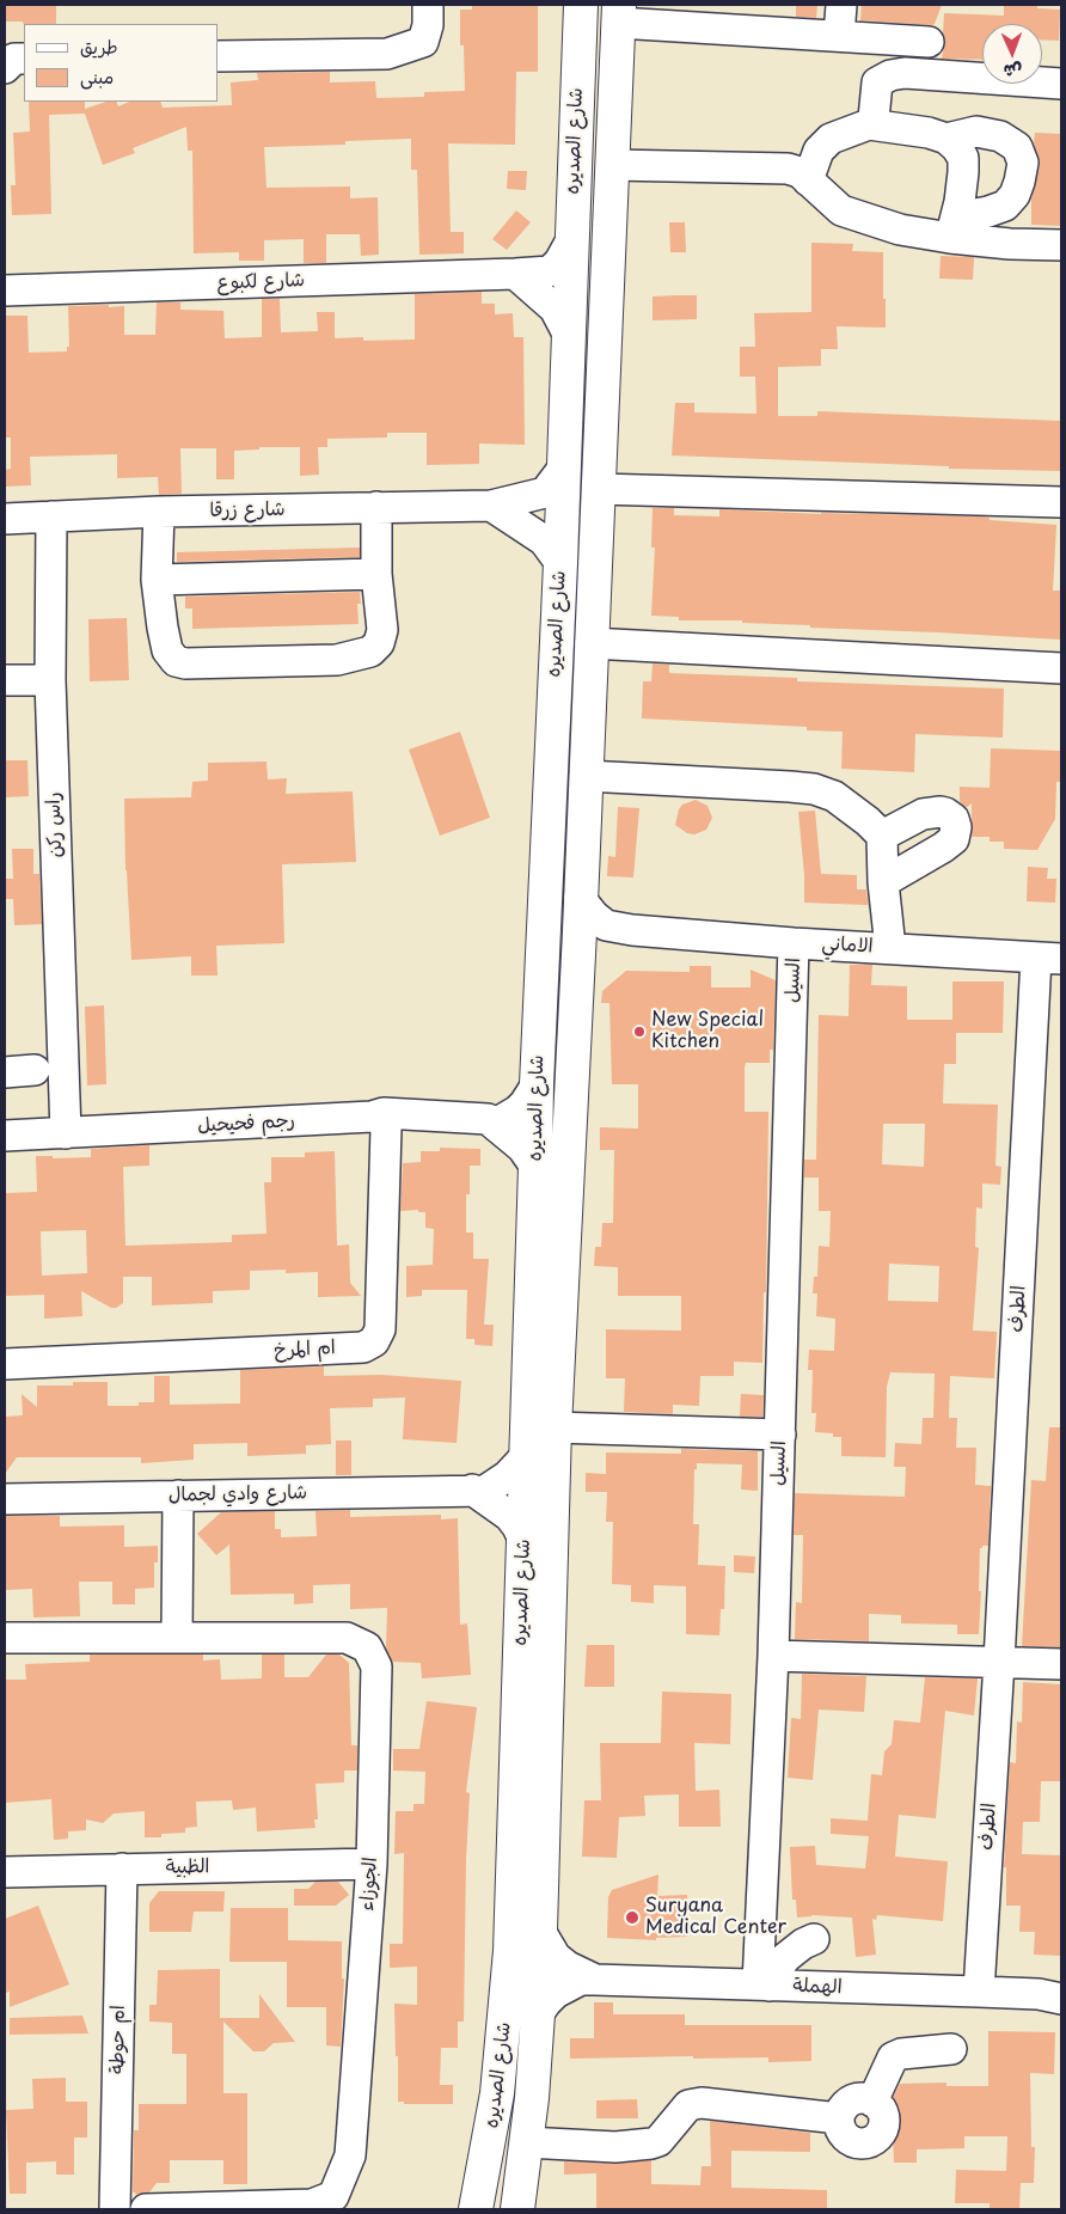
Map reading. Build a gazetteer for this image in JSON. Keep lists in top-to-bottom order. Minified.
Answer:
{"streets":{"main road":["شارع الصديره"],"street":["شارع لكبوع","شارع زرقا","راس ركن","الاماني","السيل","رجم فحيحيل","الطرف","ام المرخ","شارع وادي لجمال","الظبية","الجوزاء","الهملة","ام حوطة"]},"crossings":[["شارع الصديره","شارع لكبوع"],["شارع الصديره","شارع زرقا"],["شارع الصديره","الاماني"],["شارع الصديره","رجم فحيحيل"],["شارع الصديره","شارع وادي لجمال"],["شارع الصديره","الهملة"],["شارع زرقا","راس ركن"],["راس ركن","رجم فحيحيل"],["الاماني","السيل"],["الاماني","الطرف"],["السيل","الهملة"],["رجم فحيحيل","ام المرخ"],["الطرف","الهملة"],["الظبية","الجوزاء"],["الظبية","ام حوطة"]],"places":["New Special Kitchen","Suryana Medical Center"],"legend":["طريق","مبنى"],"north":"bottom"}
